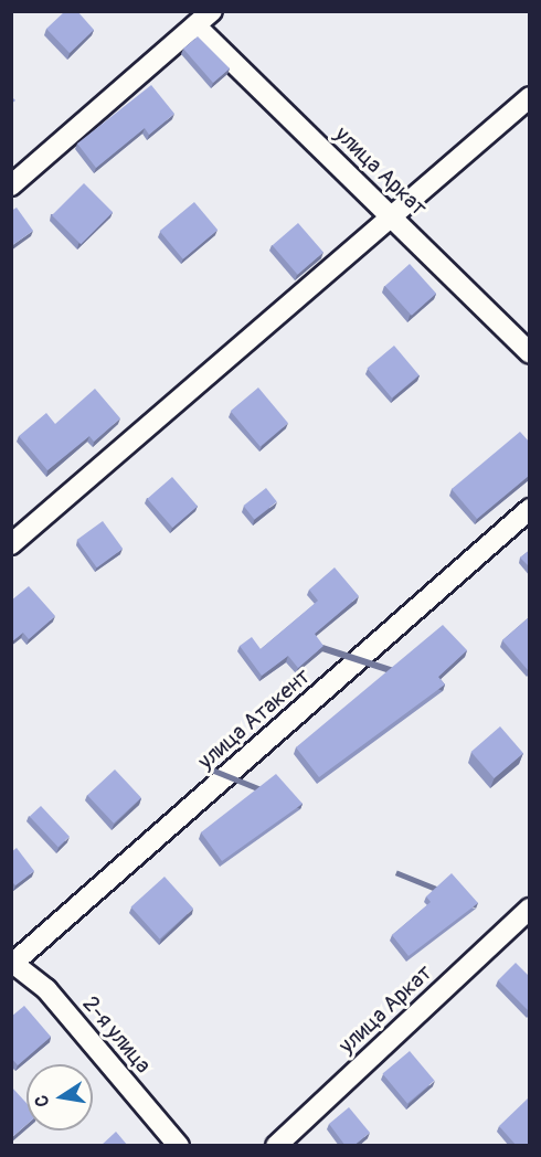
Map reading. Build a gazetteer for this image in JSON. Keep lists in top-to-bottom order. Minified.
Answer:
{"streets":{"street":["улица Аркат","улица Атакент","2-я улица"]},"crossings":[["улица Атакент","2-я улица"]],"north":"left"}
